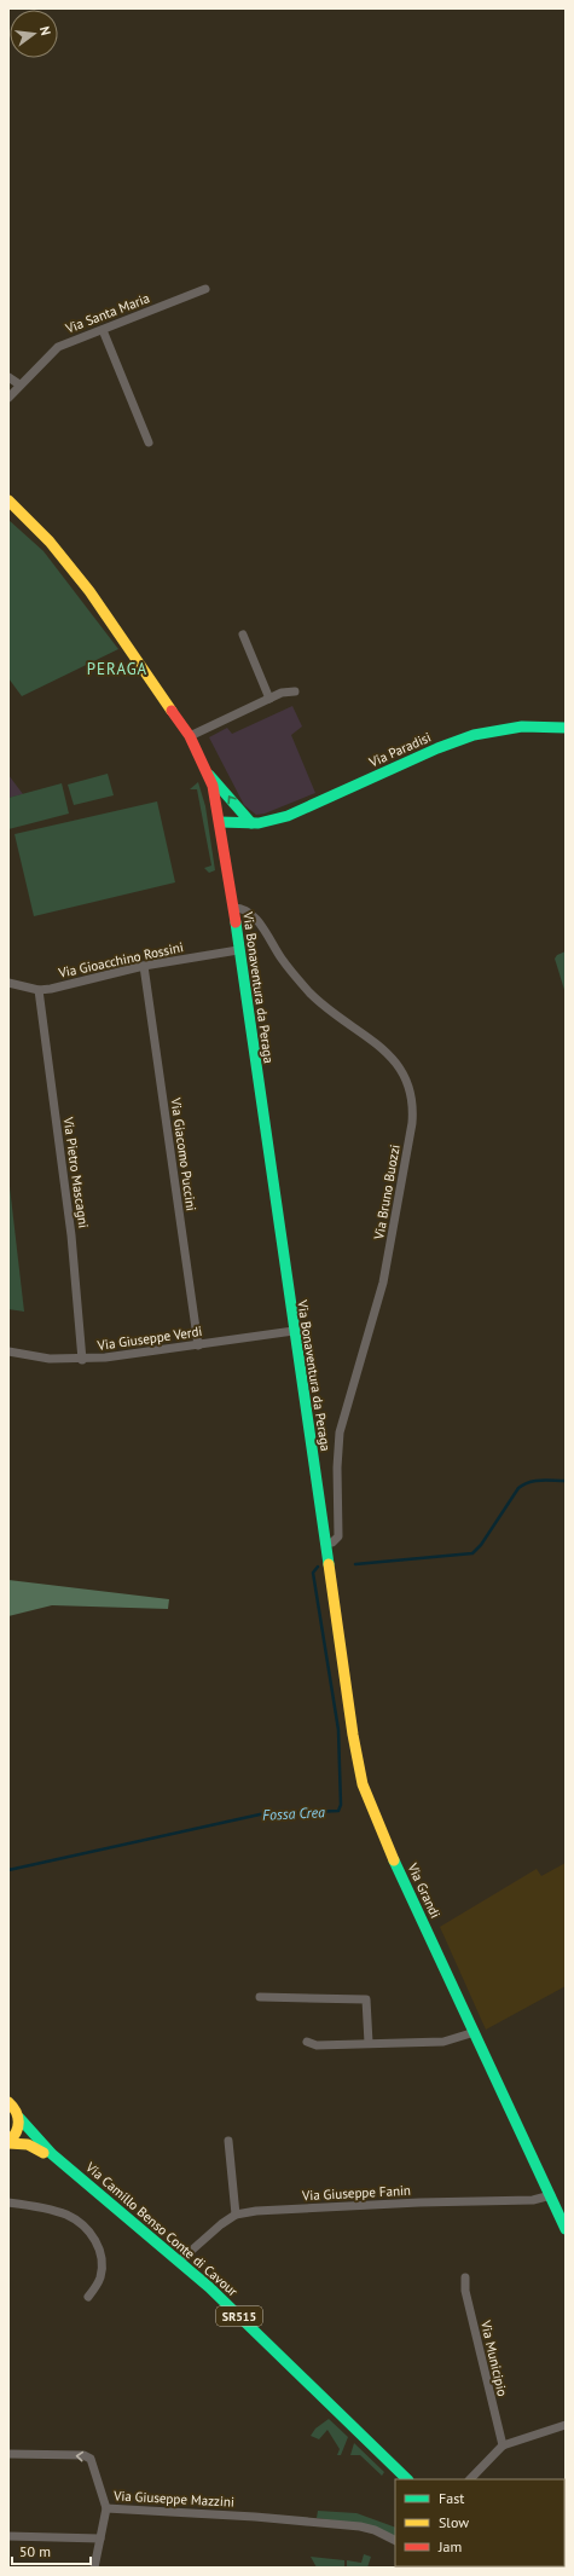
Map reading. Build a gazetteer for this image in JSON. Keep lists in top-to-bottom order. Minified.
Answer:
{"streets":{"main road":["Via Paradisi","Via Bonaventura da Peraga","Via Grandi","Via Camillo Benso Conte di Cavour","SR515"],"street":["Via Santa Maria","Via Gioacchino Rossini","Via Giacomo Puccini","Via Pietro Mascagni","Via Bruno Buozzi","Via Giuseppe Verdi","Via Giuseppe Fanin","Via Municipio","Via Giuseppe Mazzini"]},"crossings":[["Via Paradisi","Via Bonaventura da Peraga"],["Via Gioacchino Rossini","Via Bonaventura da Peraga"],["Via Gioacchino Rossini","Via Giacomo Puccini"],["Via Gioacchino Rossini","Via Pietro Mascagni"],["Via Bonaventura da Peraga","Via Bruno Buozzi"],["Via Bonaventura da Peraga","Via Giuseppe Verdi"],["Via Bonaventura da Peraga","Via Grandi"],["Via Giacomo Puccini","Via Giuseppe Verdi"],["Via Pietro Mascagni","Via Giuseppe Verdi"],["Via Bruno Buozzi","Via Grandi"],["Via Grandi","Via Giuseppe Fanin"],["Via Giuseppe Fanin","Via Camillo Benso Conte di Cavour"],["Via Camillo Benso Conte di Cavour","SR515"]],"districts":["PERAGA"],"water":["Fossa Crea"],"legend":["Fast","Slow","Jam"],"scale_bar":"50 m","north":"right"}
